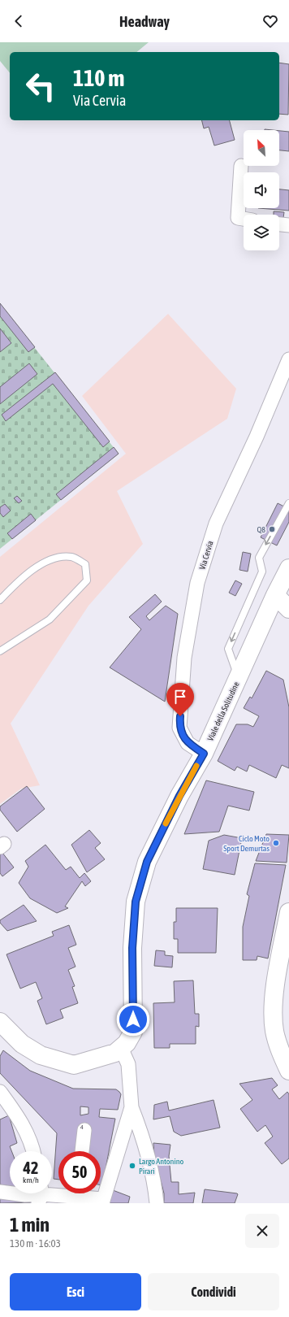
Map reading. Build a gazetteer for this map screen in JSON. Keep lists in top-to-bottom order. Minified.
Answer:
{"streets":{"main road":["Viale della Solitudine"],"street":["Via Cervia"]},"crossings":[["Via Cervia","Viale della Solitudine"]],"places":["Q8","Ciclo Moto Sport Demurtas","Largo Antonino Pirari"],"house_numbers":["4"],"north":"top left","page":{"header":"Headway","turn":["110 m","Via Cervia"],"speed":"42 km/h","limit":"50","heading":["1 min","130 m · 16:03"],"buttons":["Esci","Condividi"]}}
